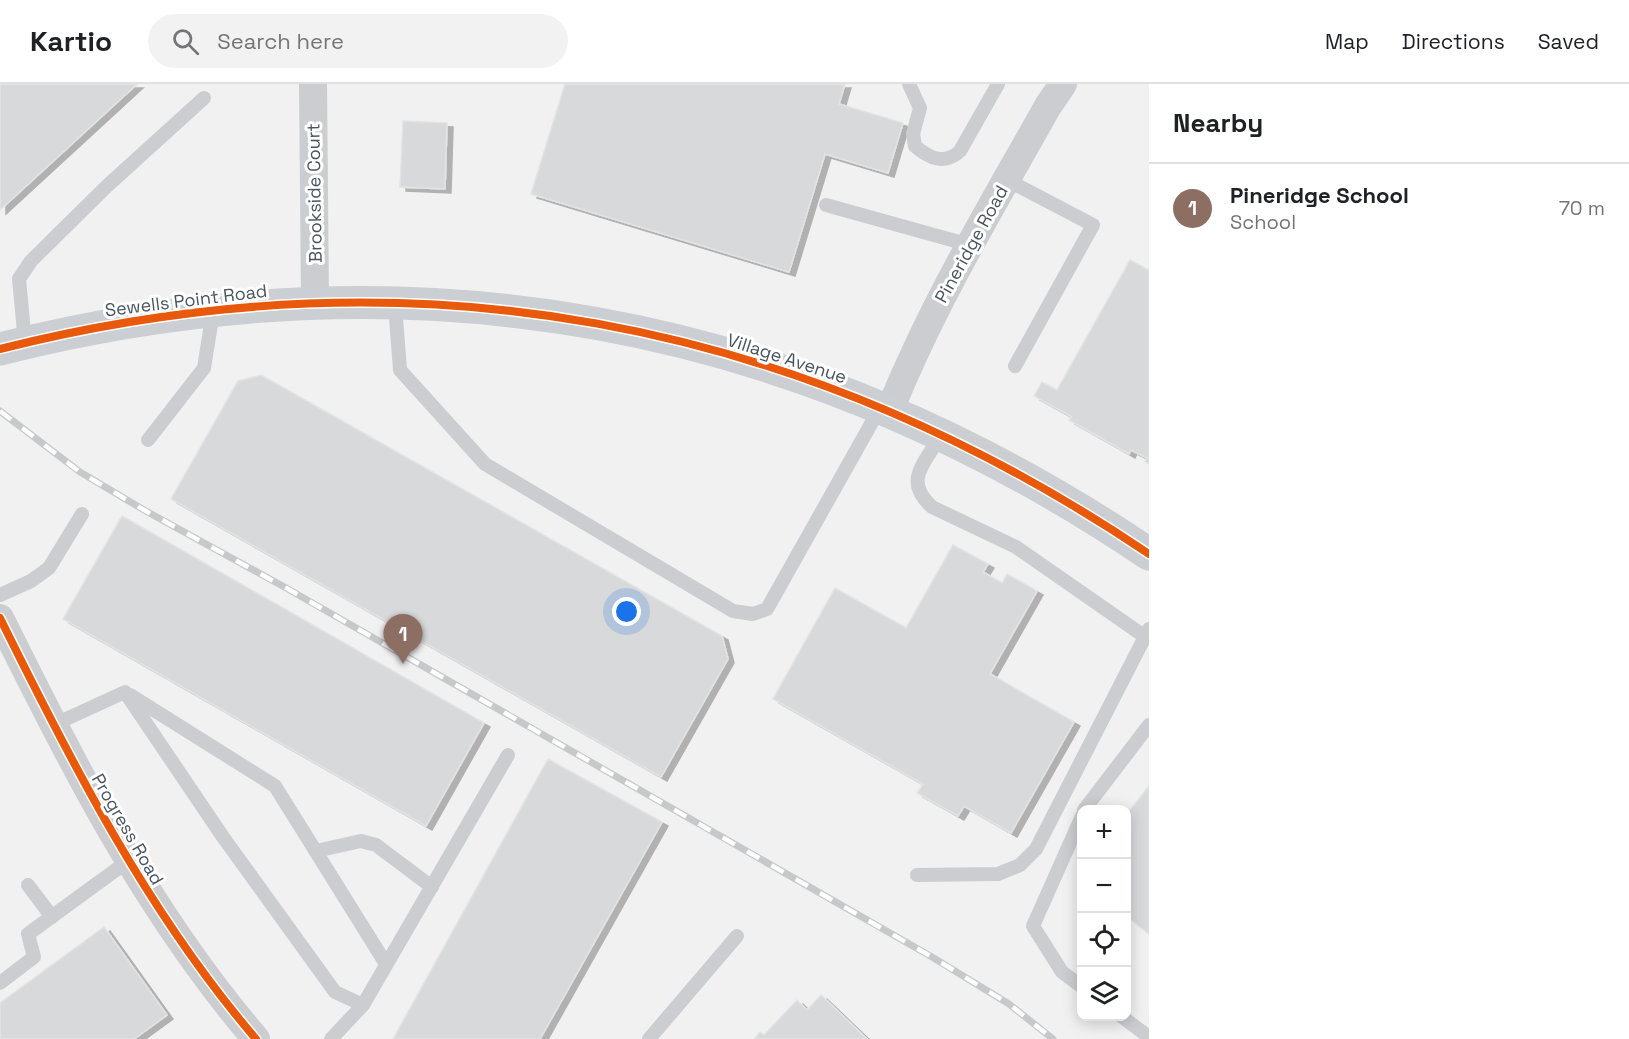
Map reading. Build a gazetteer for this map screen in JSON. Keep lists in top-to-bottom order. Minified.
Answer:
{"streets":{"street":["Brookside Court","Pineridge Road","Sewells Point Road","Village Avenue","Progress Road"]},"crossings":[["Brookside Court","Sewells Point Road"],["Pineridge Road","Village Avenue"],["Sewells Point Road","Village Avenue"]],"page":{"header":"Kartio","search":"Search here","nav":["Map","Directions","Saved"],"heading":"Nearby","list":[{"mark":"1","name":"Pineridge School","note":"School","value":"70 m"}],"pins":"1","map_buttons":["+","−"]}}
